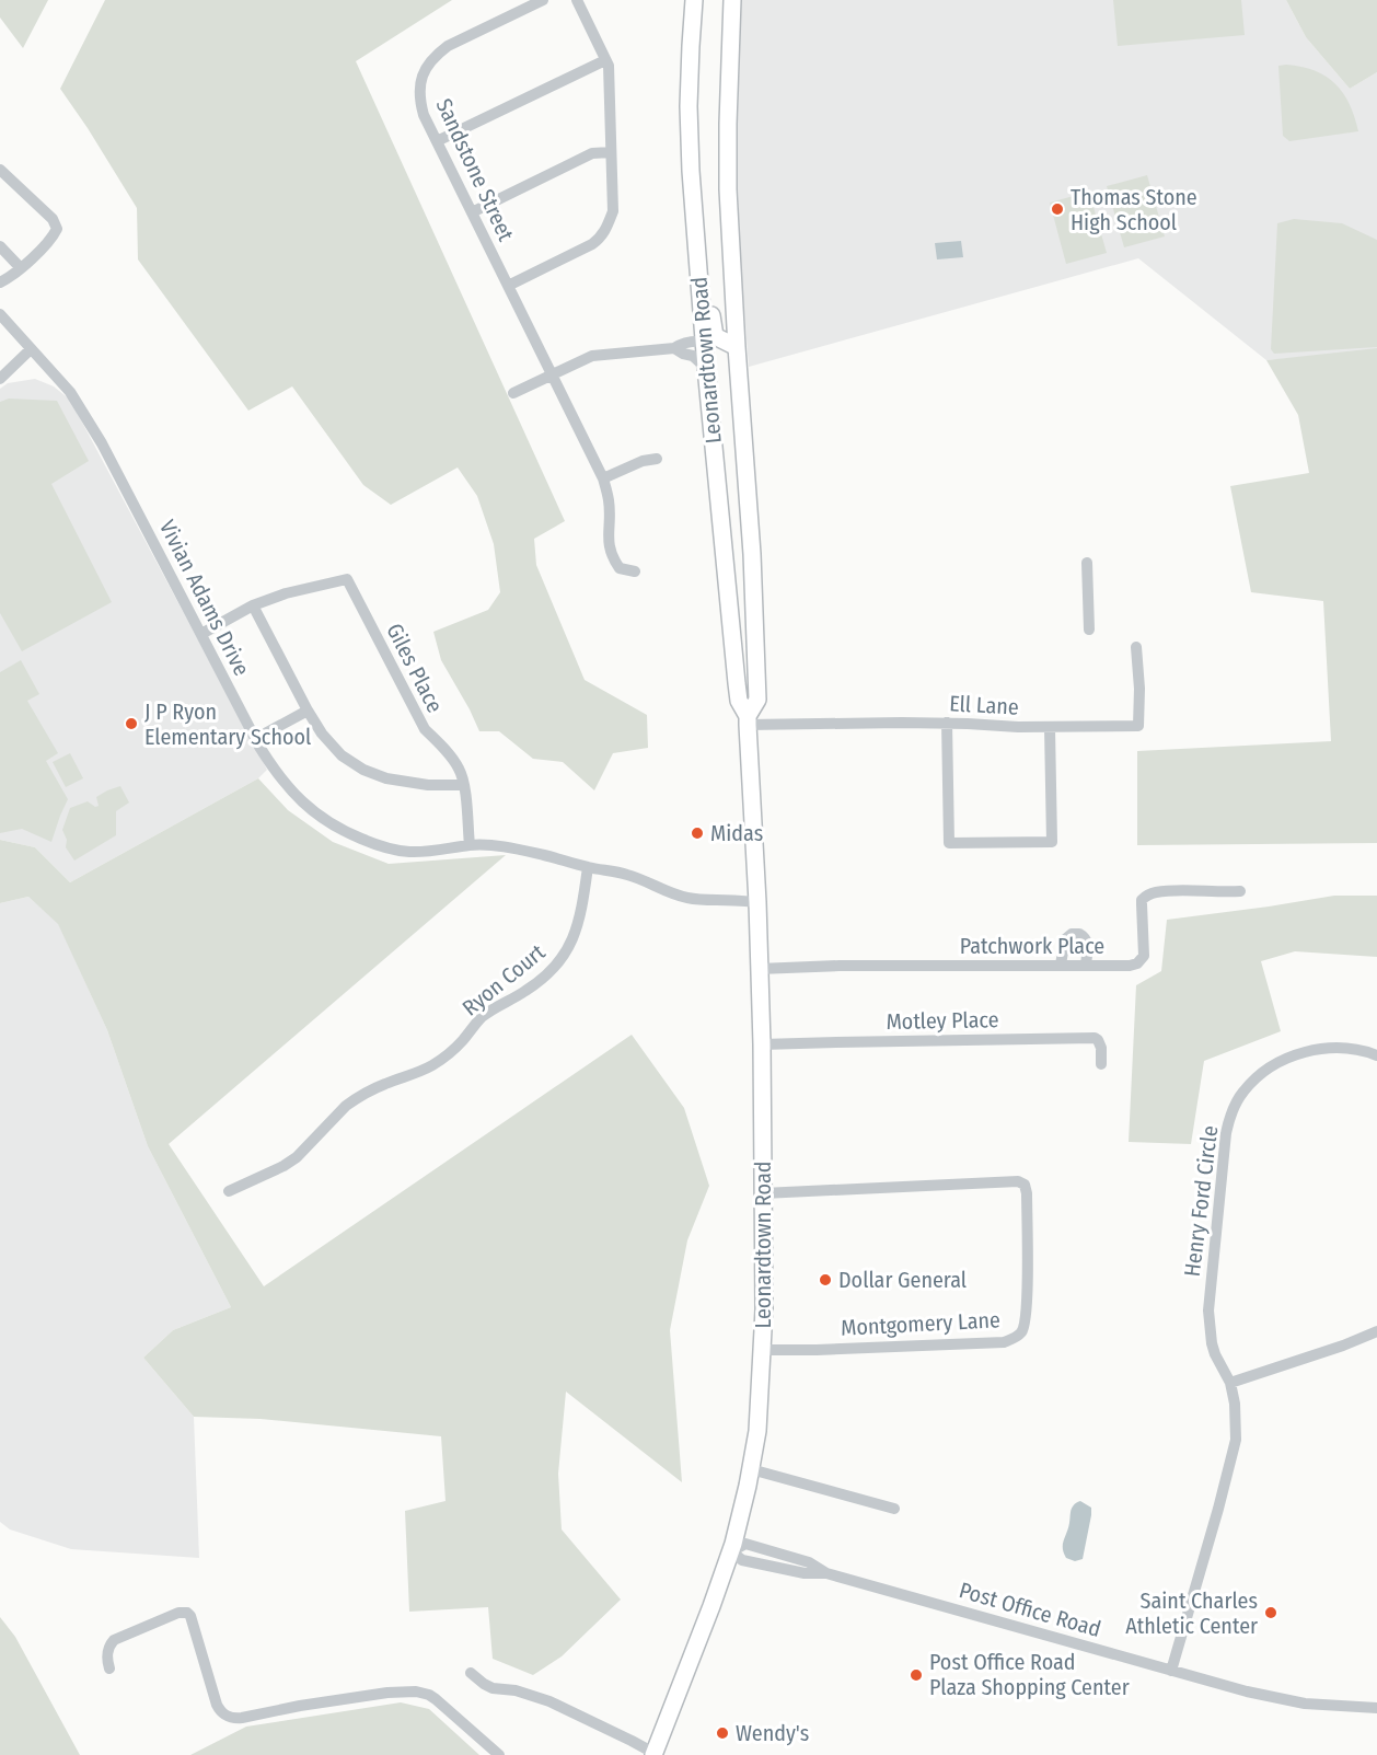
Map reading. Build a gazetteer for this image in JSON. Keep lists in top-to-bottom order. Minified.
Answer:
{"streets":{"highway":["Leonardtown Road"],"street":["Sandstone Street","Vivian Adams Drive","Giles Place","Ell Lane","Patchwork Place","Ryon Court","Motley Place","Henry Ford Circle","Montgomery Lane","Post Office Road"]},"crossings":[["Leonardtown Road","Vivian Adams Drive"],["Leonardtown Road","Ell Lane"],["Leonardtown Road","Patchwork Place"],["Leonardtown Road","Motley Place"],["Leonardtown Road","Montgomery Lane"],["Leonardtown Road","Post Office Road"],["Vivian Adams Drive","Giles Place"],["Vivian Adams Drive","Ryon Court"],["Henry Ford Circle","Post Office Road"]],"places":["Thomas Stone High School","J P Ryon Elementary School","Midas","Dollar General","Saint Charles Athletic Center","Post Office Road Plaza Shopping Center","Wendy's"]}
